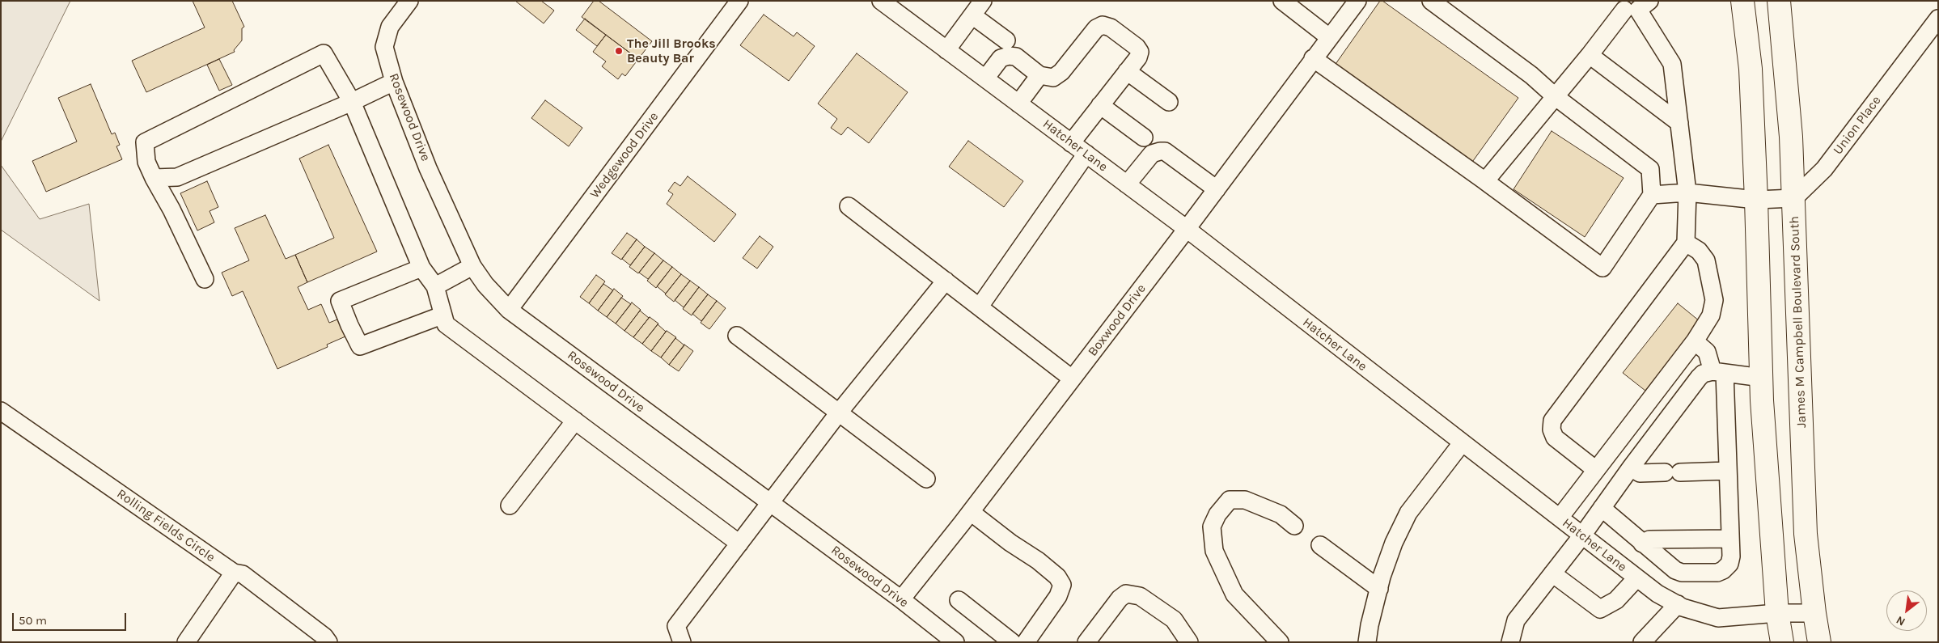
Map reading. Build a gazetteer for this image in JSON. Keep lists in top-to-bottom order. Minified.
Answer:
{"streets":{"main road":["James M Campbell Boulevard South"],"street":["Rosewood Drive","Union Place","Hatcher Lane","Wedgewood Drive","Boxwood Drive","Rolling Fields Circle"]},"crossings":[["Rosewood Drive","Wedgewood Drive"],["Rosewood Drive","Boxwood Drive"],["Union Place","James M Campbell Boulevard South"],["Hatcher Lane","Boxwood Drive"],["Hatcher Lane","James M Campbell Boulevard South"]],"places":["The Jill Brooks Beauty Bar"],"scale_bar":"50 m","north":"bottom left"}
